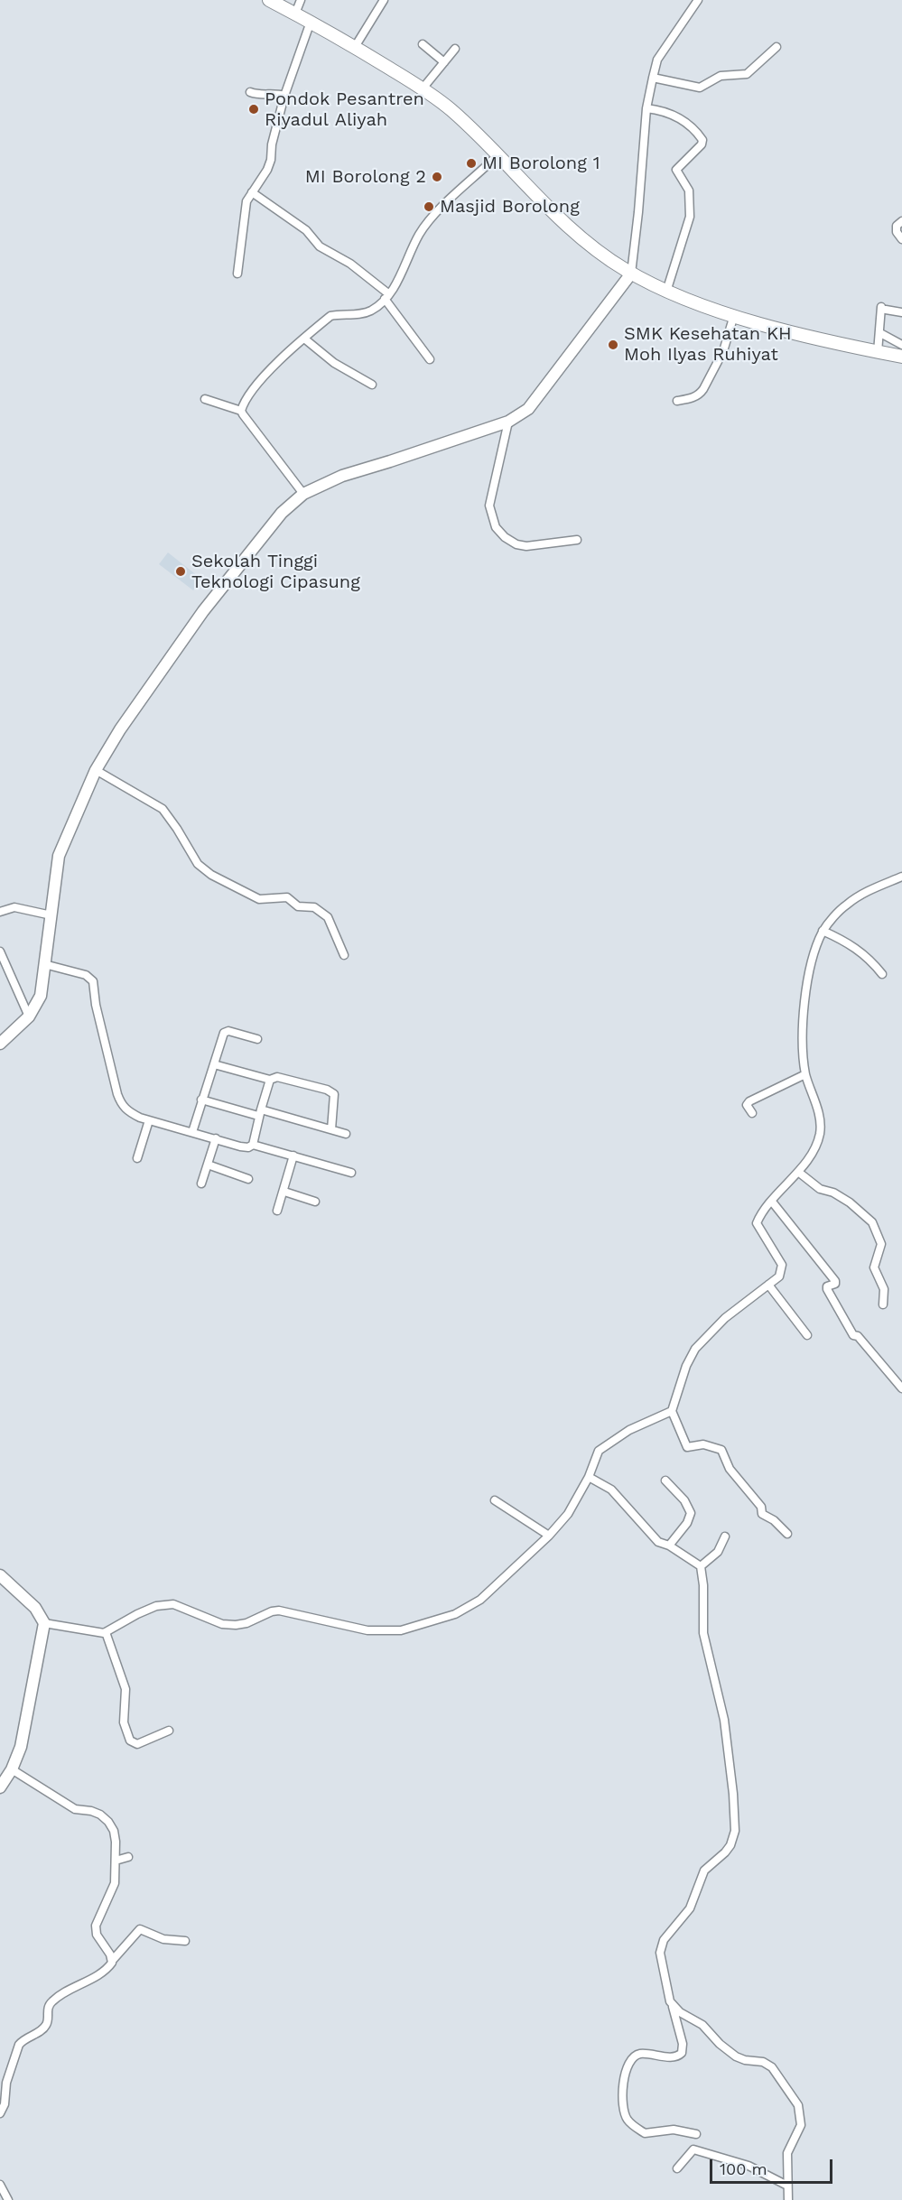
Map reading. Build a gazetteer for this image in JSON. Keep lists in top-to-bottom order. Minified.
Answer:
{"places":["Pondok Pesantren Riyadul Aliyah","MI Borolong 1","MI Borolong 2","Masjid Borolong","SMK Kesehatan KH Moh Ilyas Ruhiyat","Sekolah Tinggi Teknologi Cipasung"],"scale_bar":"100 m"}
